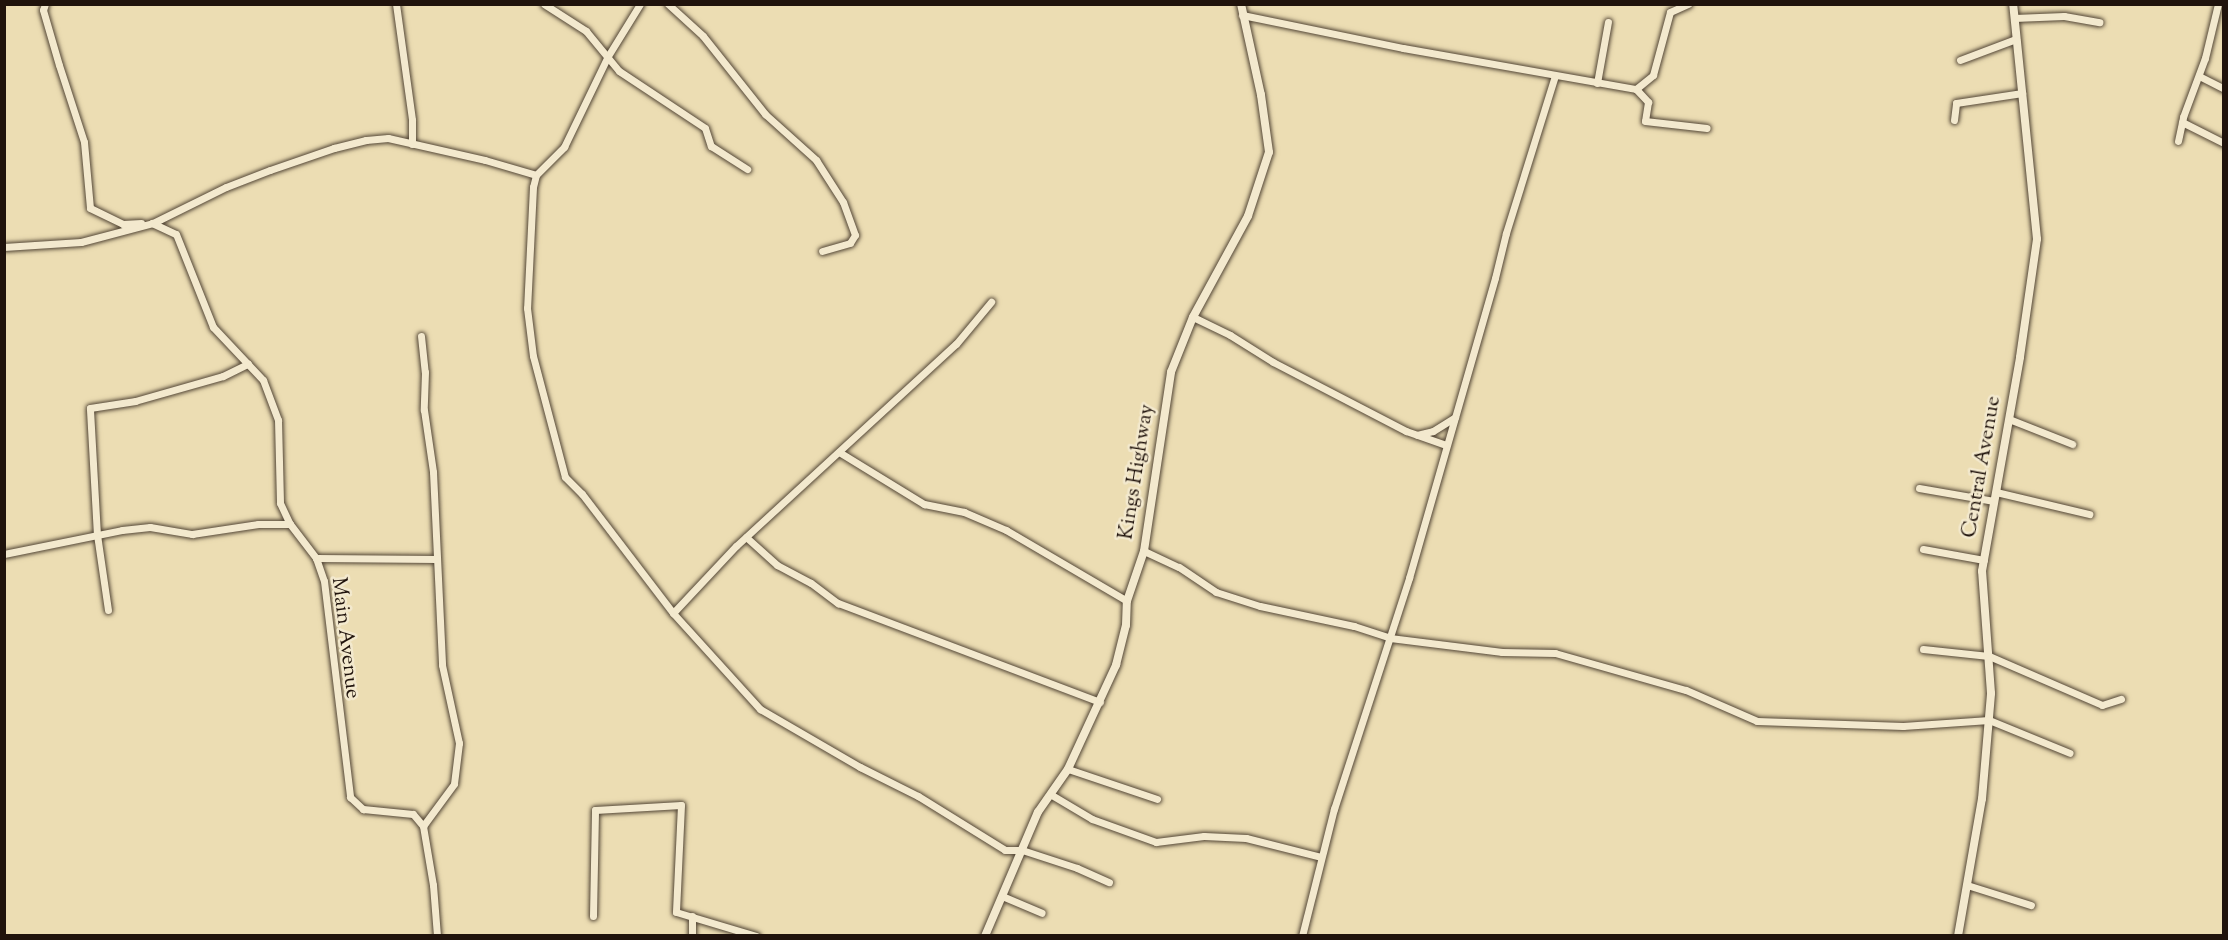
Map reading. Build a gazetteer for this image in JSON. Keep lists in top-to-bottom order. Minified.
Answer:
{"streets":{"street":["Central Avenue","Kings Highway","Main Avenue"]}}
